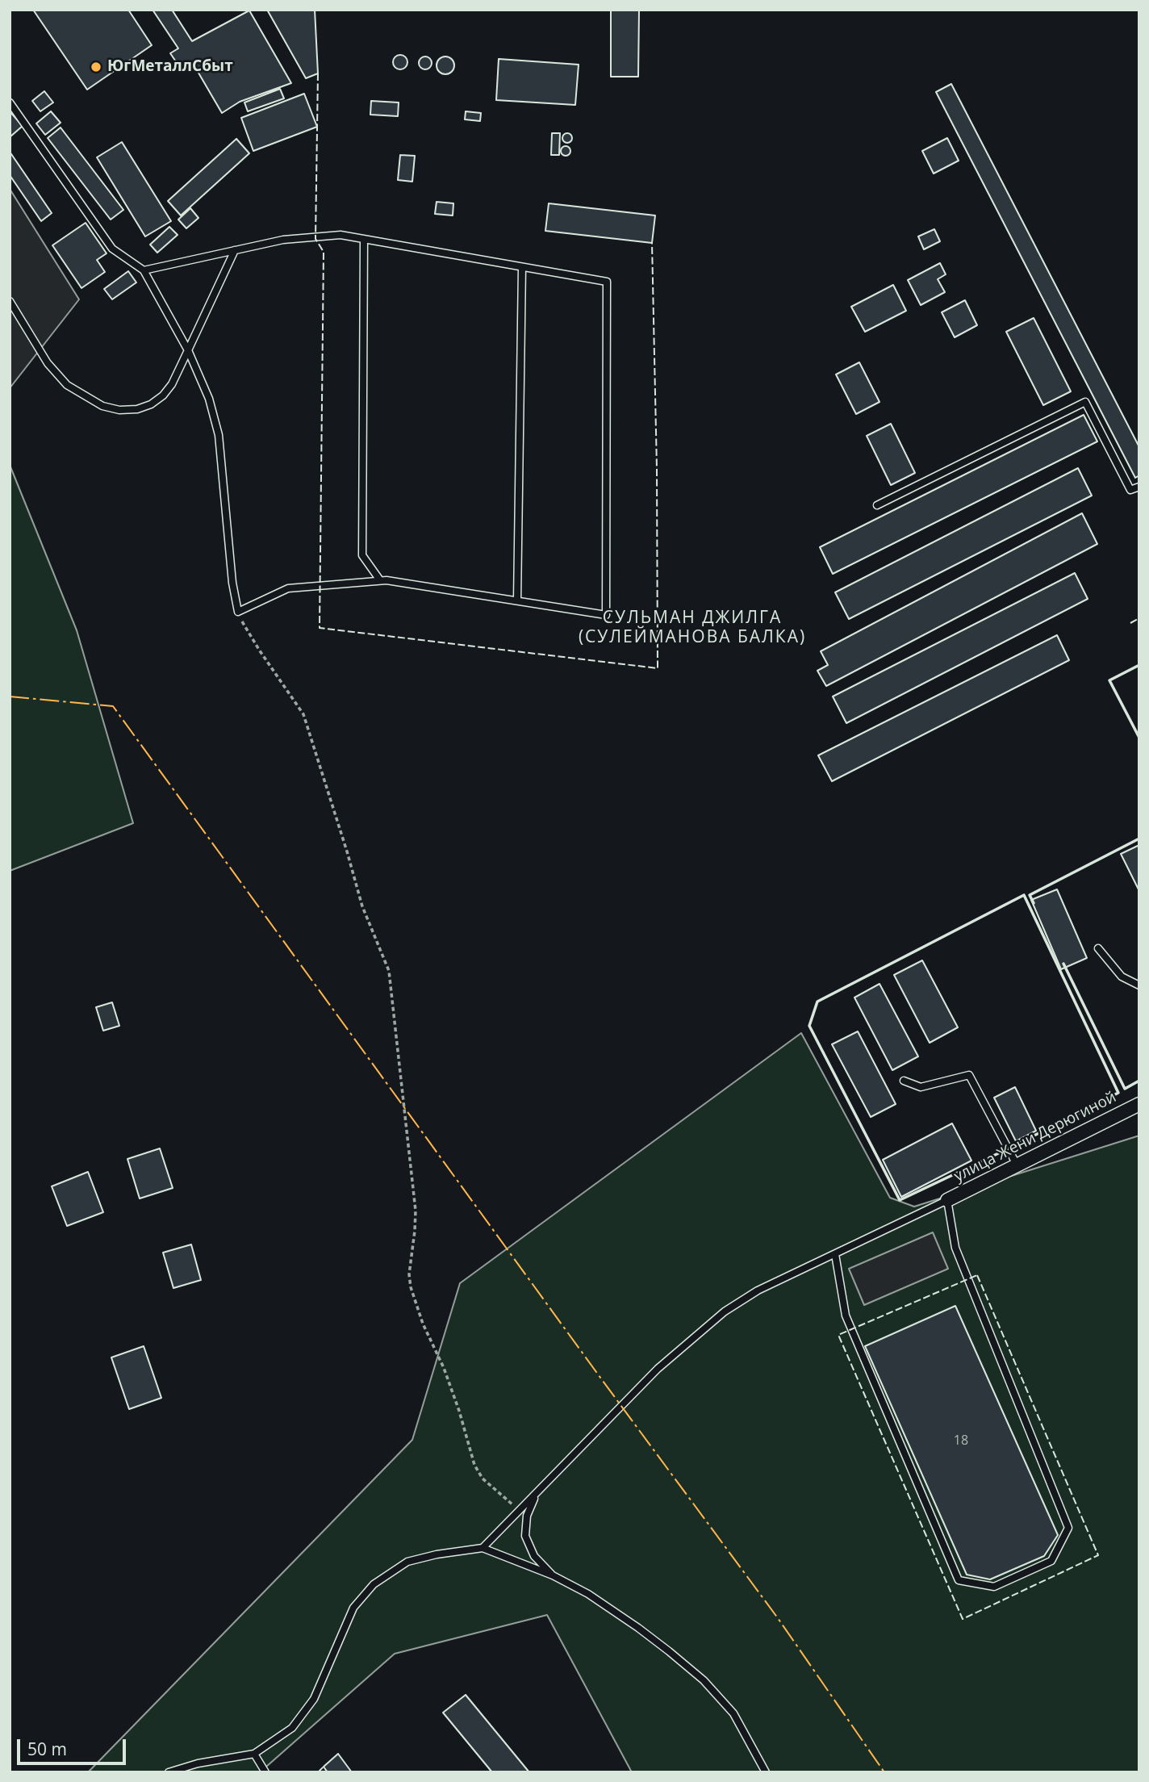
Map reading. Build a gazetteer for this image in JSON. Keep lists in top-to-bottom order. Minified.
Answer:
{"streets":{"street":["улица Жени Дерюгиной"]},"districts":["СУЛЬМАН ДЖИЛГА (СУЛЕЙМАНОВА БАЛКА)"],"places":["ЮгМеталлСбыт"],"house_numbers":["18"],"scale_bar":"50 m"}
